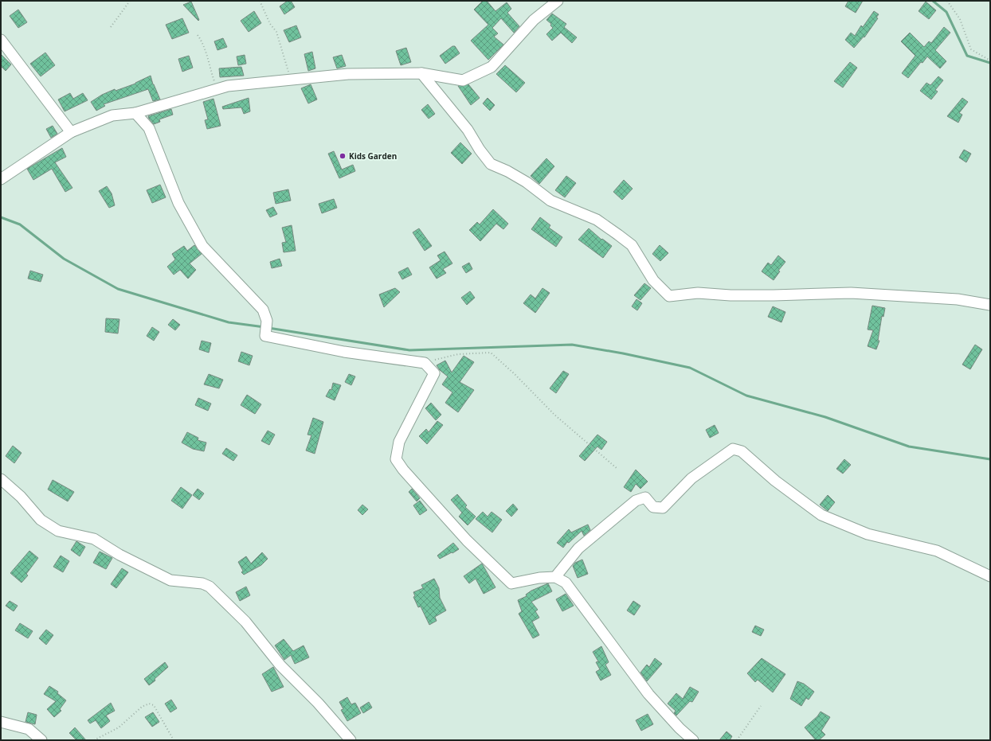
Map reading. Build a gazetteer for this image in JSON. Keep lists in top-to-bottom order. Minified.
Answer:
{"places":["Kids Garden"]}
